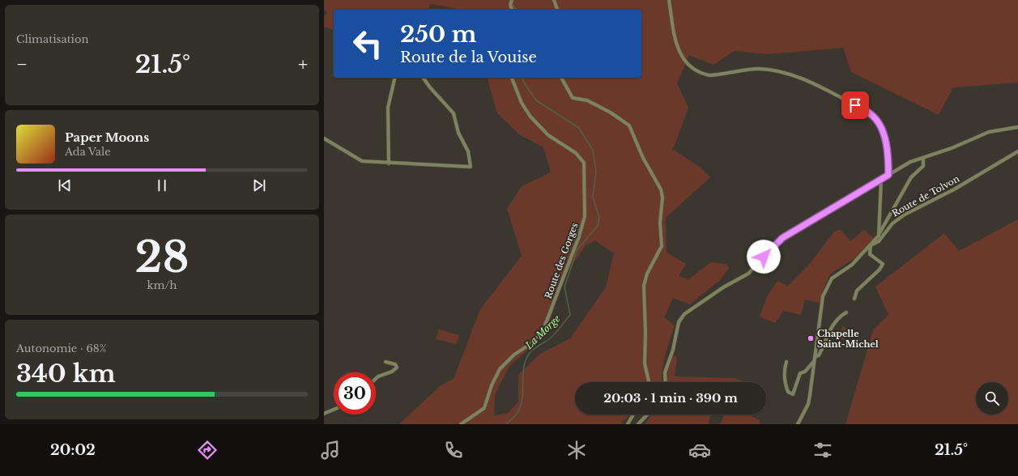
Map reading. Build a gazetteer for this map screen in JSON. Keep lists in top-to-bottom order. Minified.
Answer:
{"streets":{"street":["Route de Tolvon","Route des Gorges"]},"water":["La Morge"],"places":["Chapelle Saint-Michel"],"page":{"tile":["Climatisation",["28","km/h"],["Autonomie · 68%","340 km"]],"turn":["250 m","Route de la Vouise"],"heat":["−","21.5°","+"],"song":["Paper Moons","Ada Vale"],"limit":"30","trip":"20:03 · 1 min · 390 m","tabs":["20:02","21.5°"]}}
